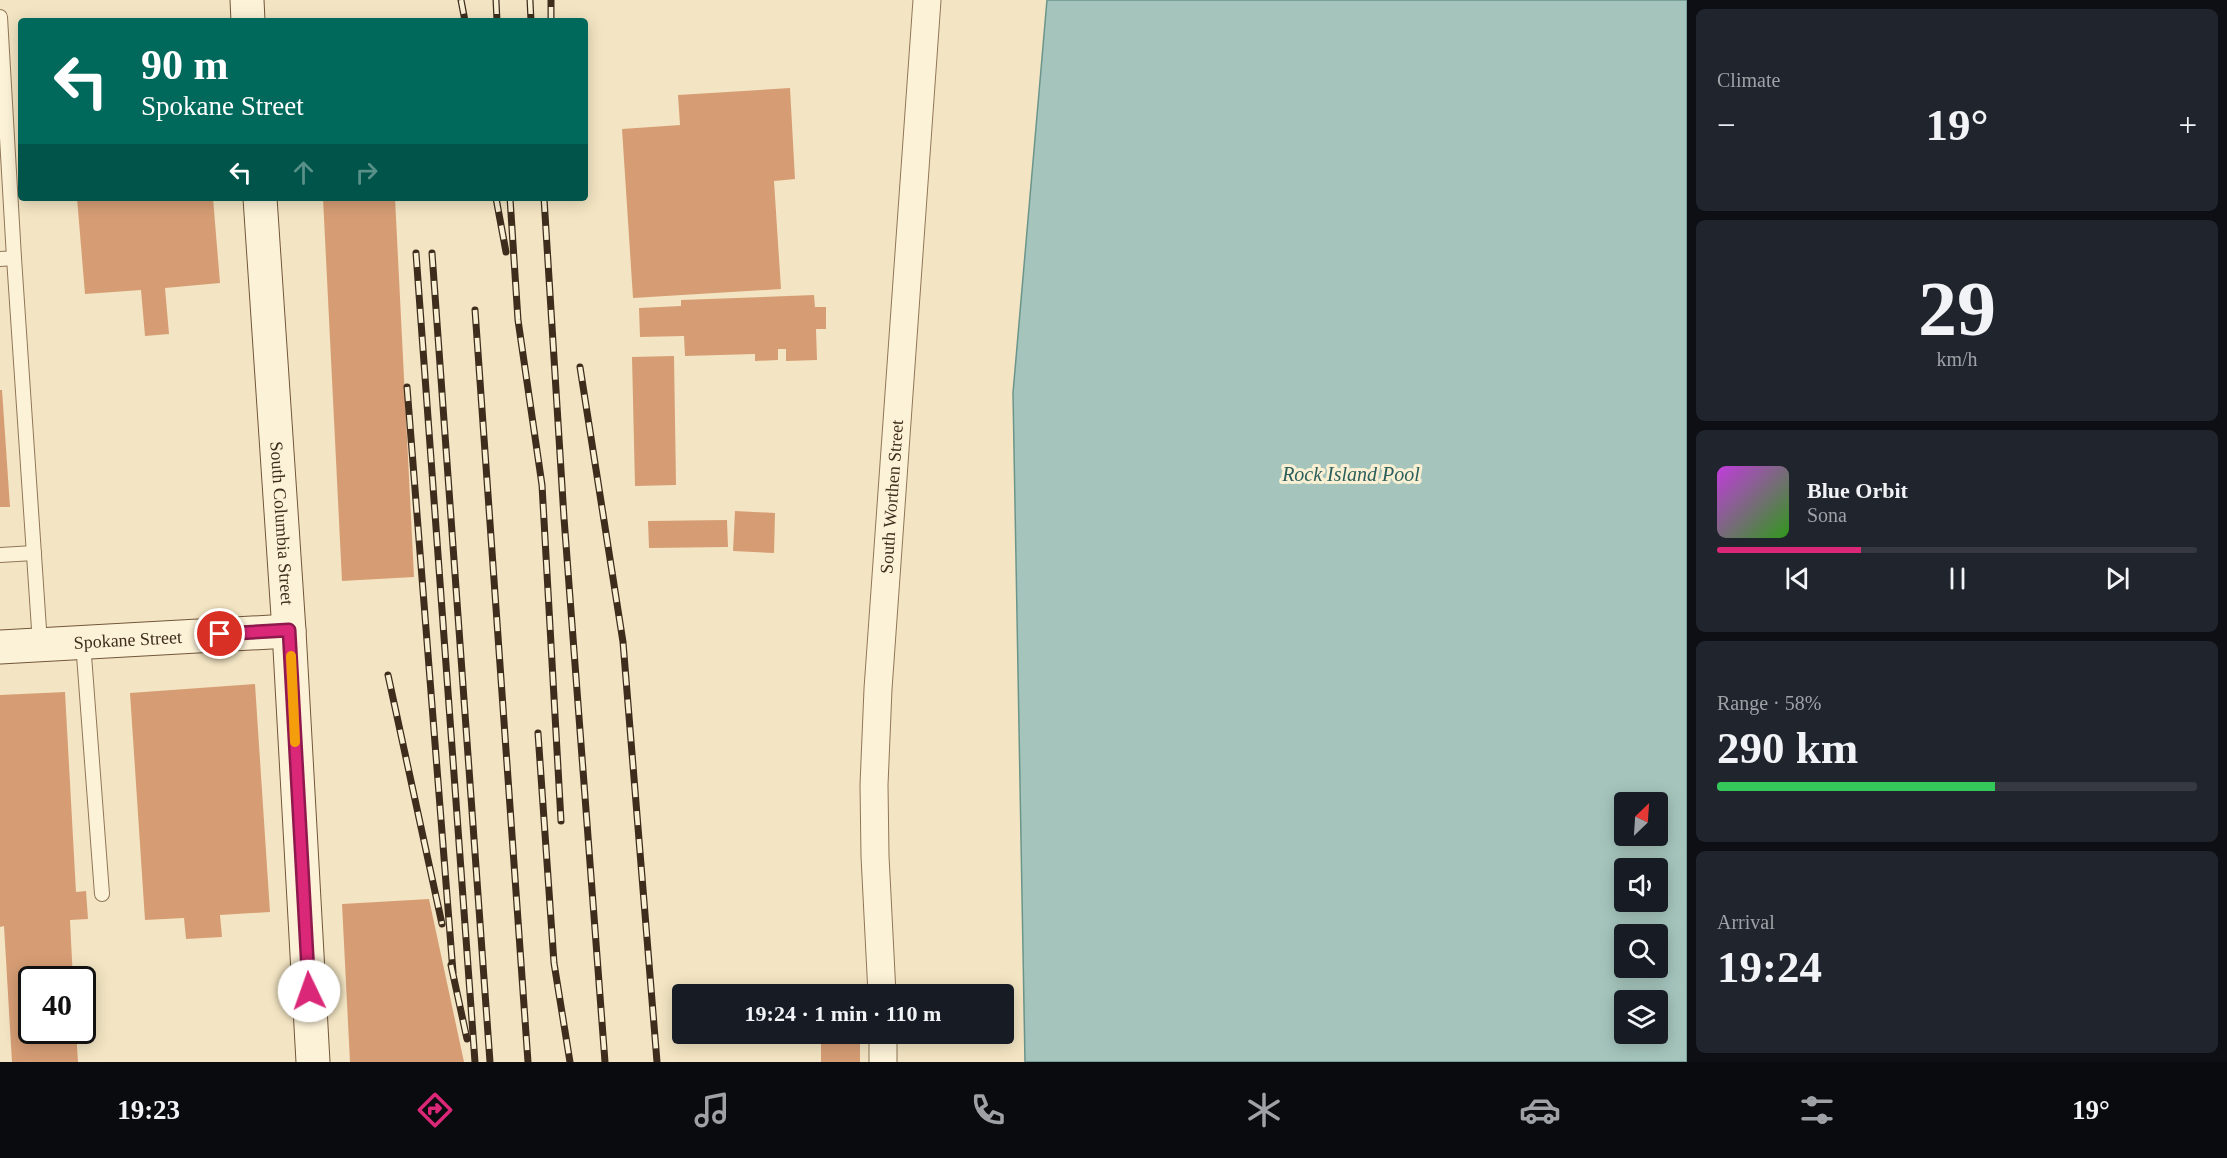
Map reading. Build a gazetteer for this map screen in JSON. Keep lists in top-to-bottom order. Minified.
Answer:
{"streets":{"street":["South Worthen Street","South Columbia Street","Spokane Street"]},"crossings":[["South Columbia Street","Spokane Street"]],"water":["Rock Island Pool"],"north":"top right","page":{"tile":["Climate",["29","km/h"],["Range · 58%","290 km"],["Arrival","19:24"]],"turn":["90 m","Spokane Street"],"heat":["−","19°","+"],"song":["Blue Orbit","Sona"],"limit":"40","trip":"19:24 · 1 min · 110 m","tabs":["19:23","19°"]}}
